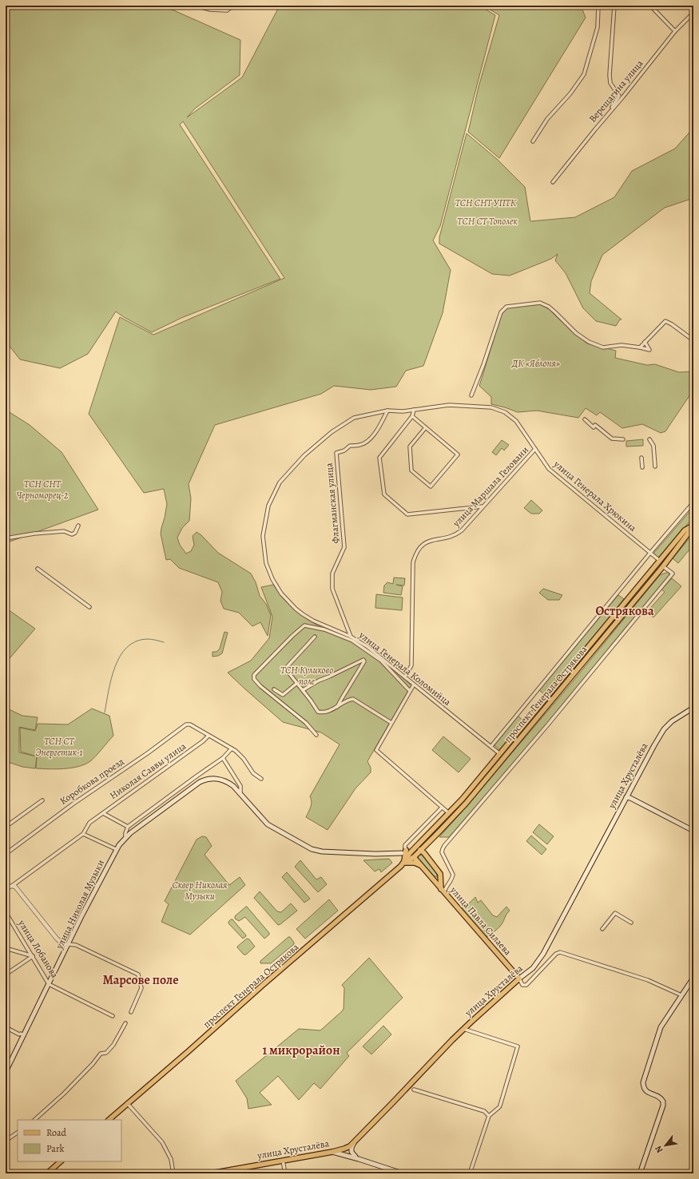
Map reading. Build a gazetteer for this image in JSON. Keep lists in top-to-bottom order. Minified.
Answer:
{"streets":{"main road":["проспект Генерала Острякова","улица Хрусталёва","улица Николая Музыки","улица Павла Силаева"],"street":["Верещагина улица","улица Маршала Геловани","улица Генерала Хрюкина","Флагманская улица","улица Генерала Коломийца","Николая Саввы улица","Коробкова проезд","улица Лобанова"]},"crossings":[["улица Маршала Геловани","улица Генерала Хрюкина"],["улица Маршала Геловани","улица Генерала Коломийца"],["улица Генерала Хрюкина","улица Генерала Коломийца"],["улица Генерала Хрюкина","проспект Генерала Острякова"],["Флагманская улица","улица Генерала Коломийца"],["улица Генерала Коломийца","проспект Генерала Острякова"],["проспект Генерала Острякова","улица Павла Силаева"],["Николая Саввы улица","Коробкова проезд"],["улица Хрусталёва","улица Павла Силаева"],["улица Николая Музыки","улица Лобанова"]],"districts":["Острякова","Марсове поле","1 микрорайон"],"parks":["ТСН СНТ УПТК","ТСН СТ Тополек","ДК «Яблоня»","ТСН СНТ Черноморец-2","ТСН Куликово поле","ТСН СТ Энергетик-1","Сквер Николая Музыки"],"legend":["Road","Park"],"north":"bottom left"}
